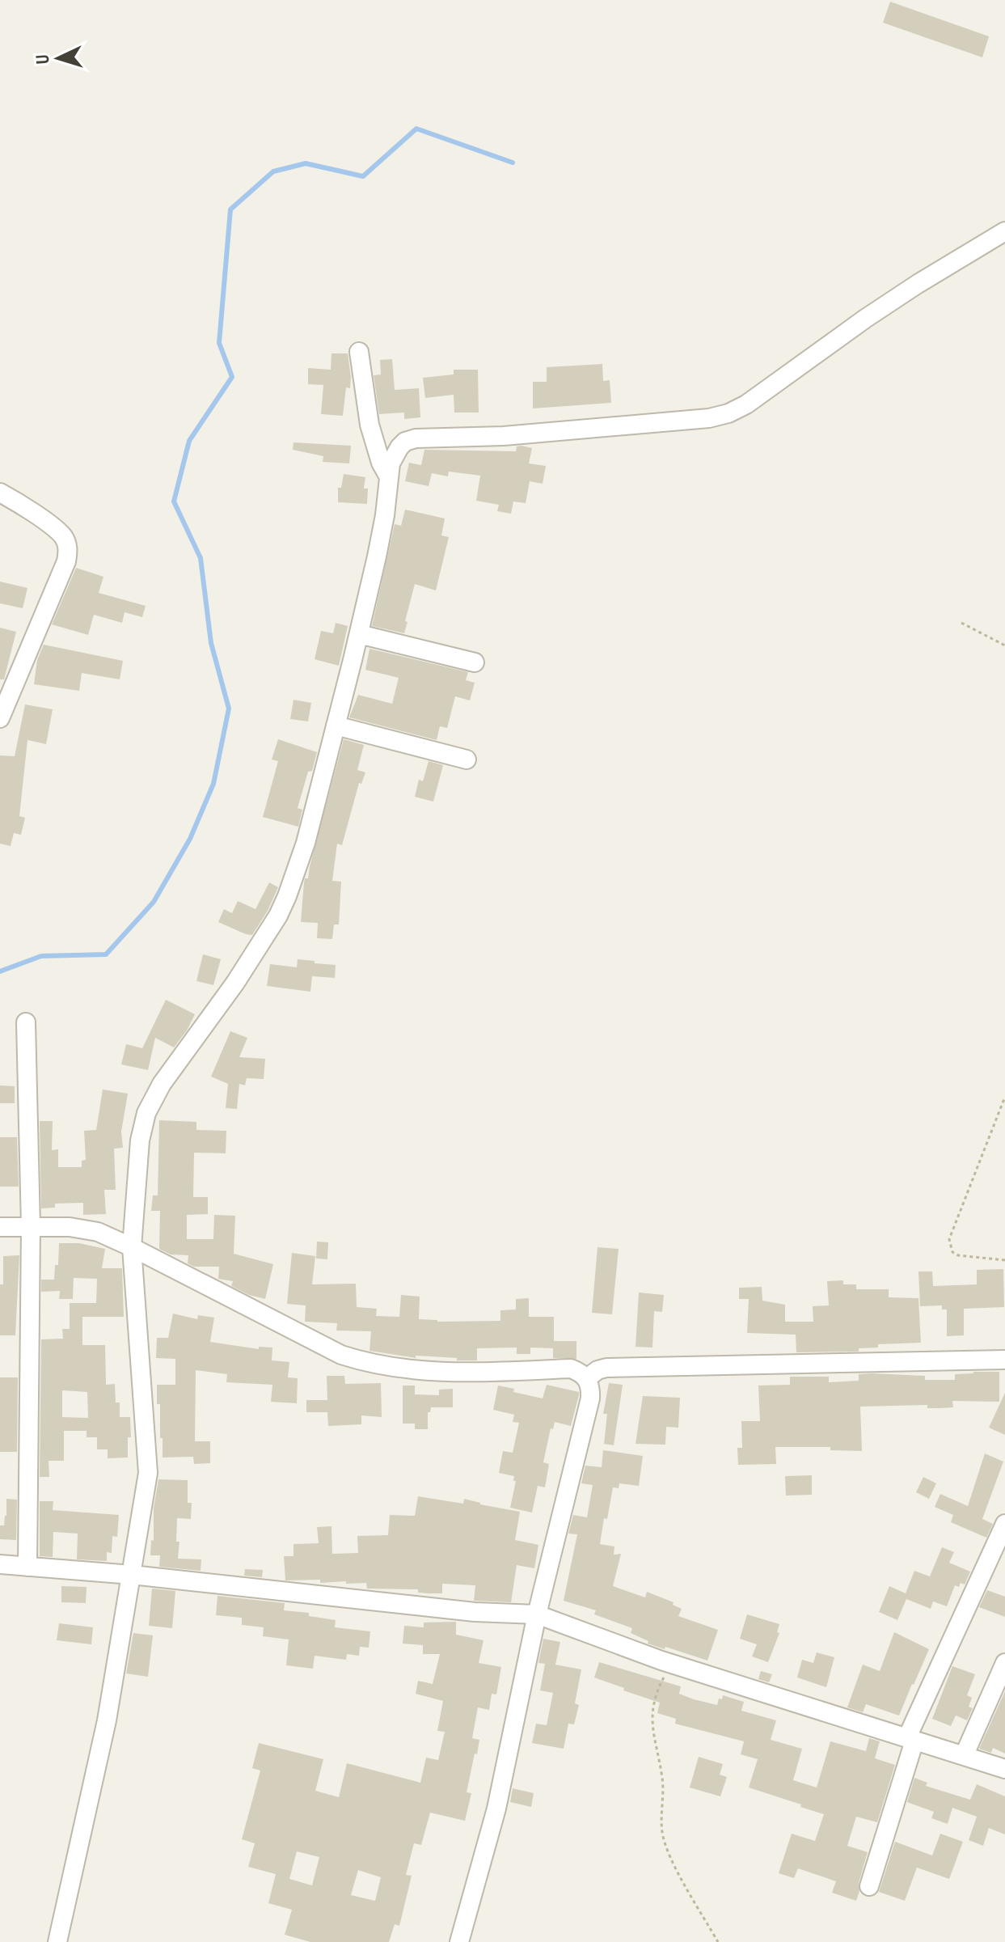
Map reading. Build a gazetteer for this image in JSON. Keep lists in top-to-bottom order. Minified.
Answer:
{"north":"left"}
